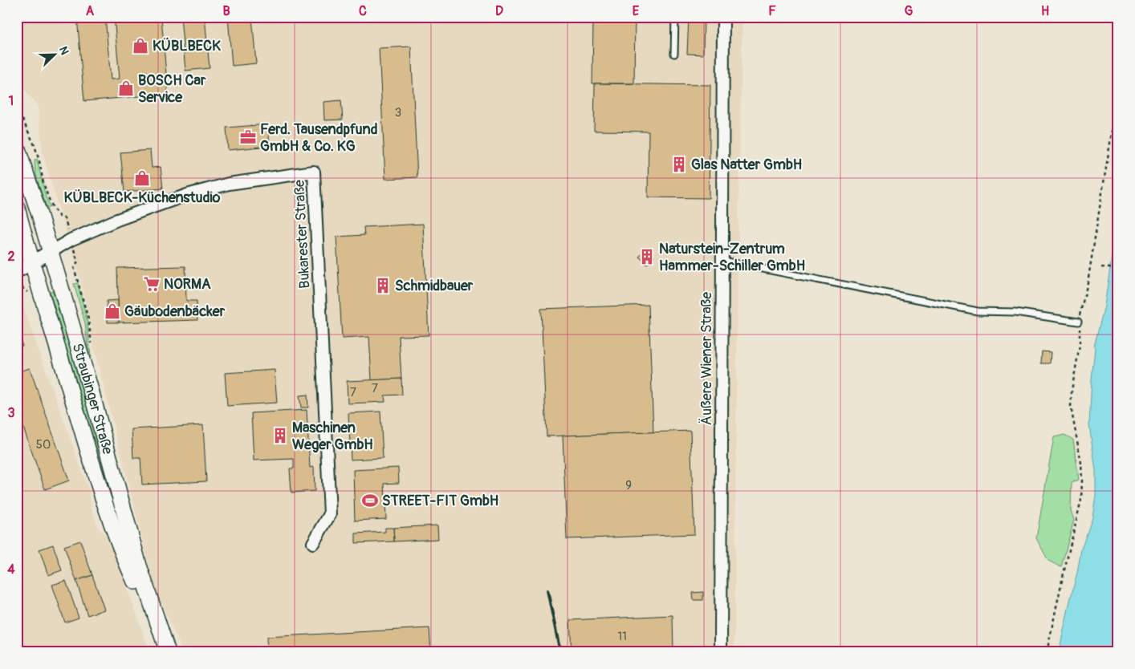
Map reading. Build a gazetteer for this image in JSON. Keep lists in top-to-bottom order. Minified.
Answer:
{"streets":{"main road":["Straubinger Straße"],"street":["Bukarester Straße","Äußere Wiener Straße"]},"crossings":[["Bukarester Straße","Straubinger Straße"]],"places":{"shop":["KÜBLBECK","BOSCH Car Service","KÜBLBECK-Küchenstudio","Gäubodenbäcker"],"office":["Ferd. Tausendpfund GmbH & Co. KG"],"building":["Glas Natter GmbH","Naturstein-Zentrum Hammer-Schiller GmbH","Schmidbauer","Maschinen Weger GmbH"],"supermarket":["NORMA"],"sports":["STREET-FIT GmbH"]},"house_numbers":["3","7","7","50","9","11"],"north":"top right","grid":{"columns":["A","B","C","D","E","F","G","H"],"rows":["1","2","3","4"]}}
